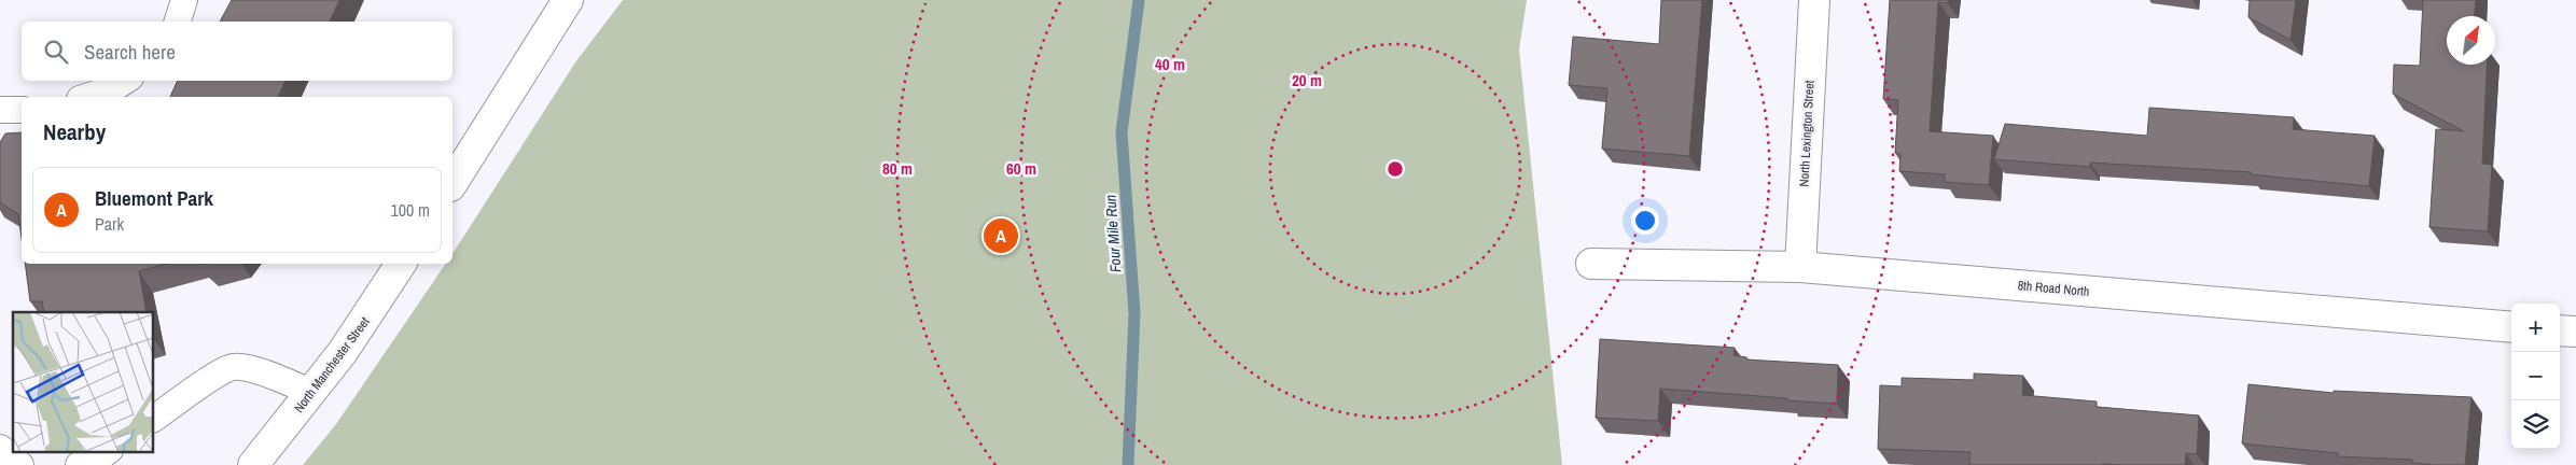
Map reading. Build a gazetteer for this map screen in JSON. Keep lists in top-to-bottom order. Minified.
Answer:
{"streets":{"street":["North Lexington Street","8th Road North","North Manchester Street"]},"crossings":[["North Lexington Street","8th Road North"]],"water":["Four Mile Run"],"north":"top right","page":{"search":"Search here","heading":"Nearby","list":[{"mark":"A","name":"Bluemont Park","note":"Park","value":"100 m"}],"pins":"A","map_buttons":["+","−"]},"rings":["40 m","20 m","60 m","80 m"]}
